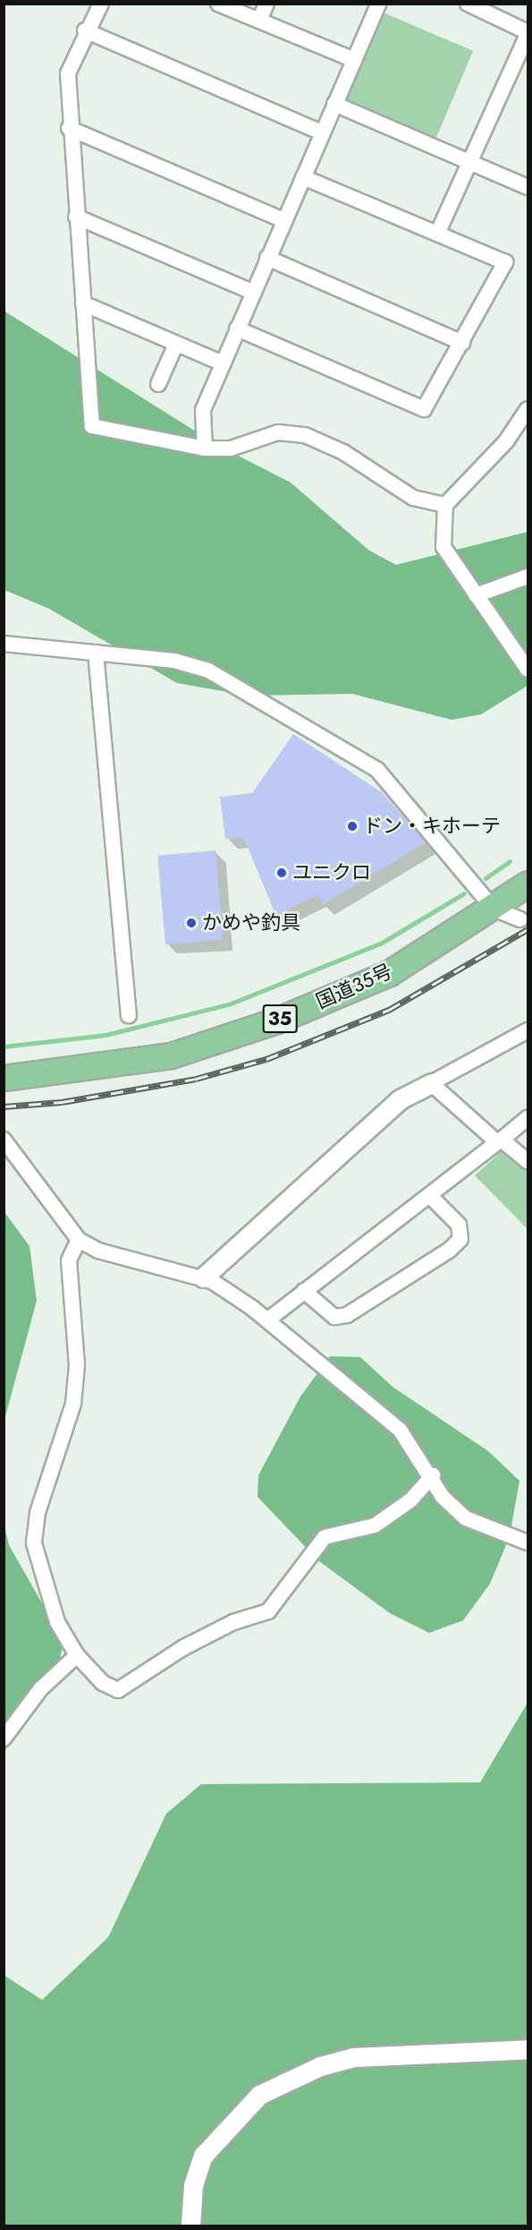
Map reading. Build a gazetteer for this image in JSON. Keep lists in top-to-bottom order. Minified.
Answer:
{"streets":{"highway":["国道35号","35"]},"places":["ドン・キホーテ","ユニクロ","かめや釣具"]}
